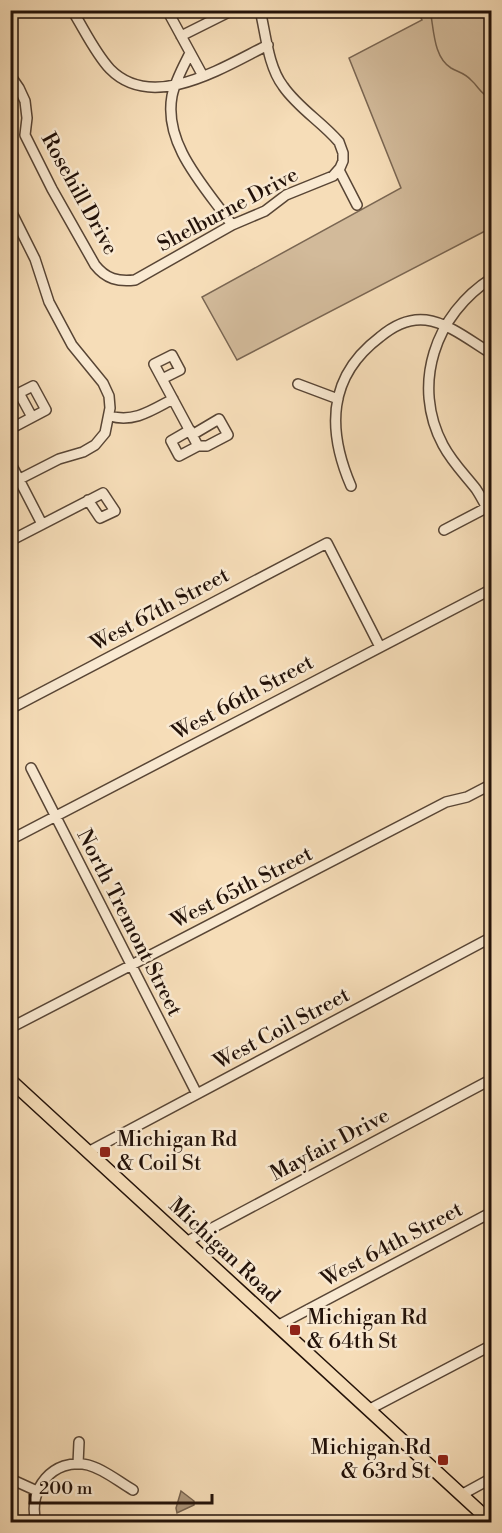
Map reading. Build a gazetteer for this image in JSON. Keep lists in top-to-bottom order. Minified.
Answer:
{"streets":{"main road":["Michigan Road"],"street":["Rosehill Drive","Shelburne Drive","West 67th Street","West 66th Street","West 65th Street","North Tremont Street","West Coil Street","Mayfair Drive","West 64th Street"]},"crossings":[["Rosehill Drive","Shelburne Drive"],["West 67th Street","West 66th Street"],["West 66th Street","North Tremont Street"],["West 65th Street","North Tremont Street"],["North Tremont Street","West Coil Street"],["West Coil Street","Michigan Road"],["Mayfair Drive","Michigan Road"],["West 64th Street","Michigan Road"]],"places":{"transit":["Michigan Rd & Coil St","Michigan Rd & 64th St","Michigan Rd & 63rd St"]},"scale_bar":"200 m"}
